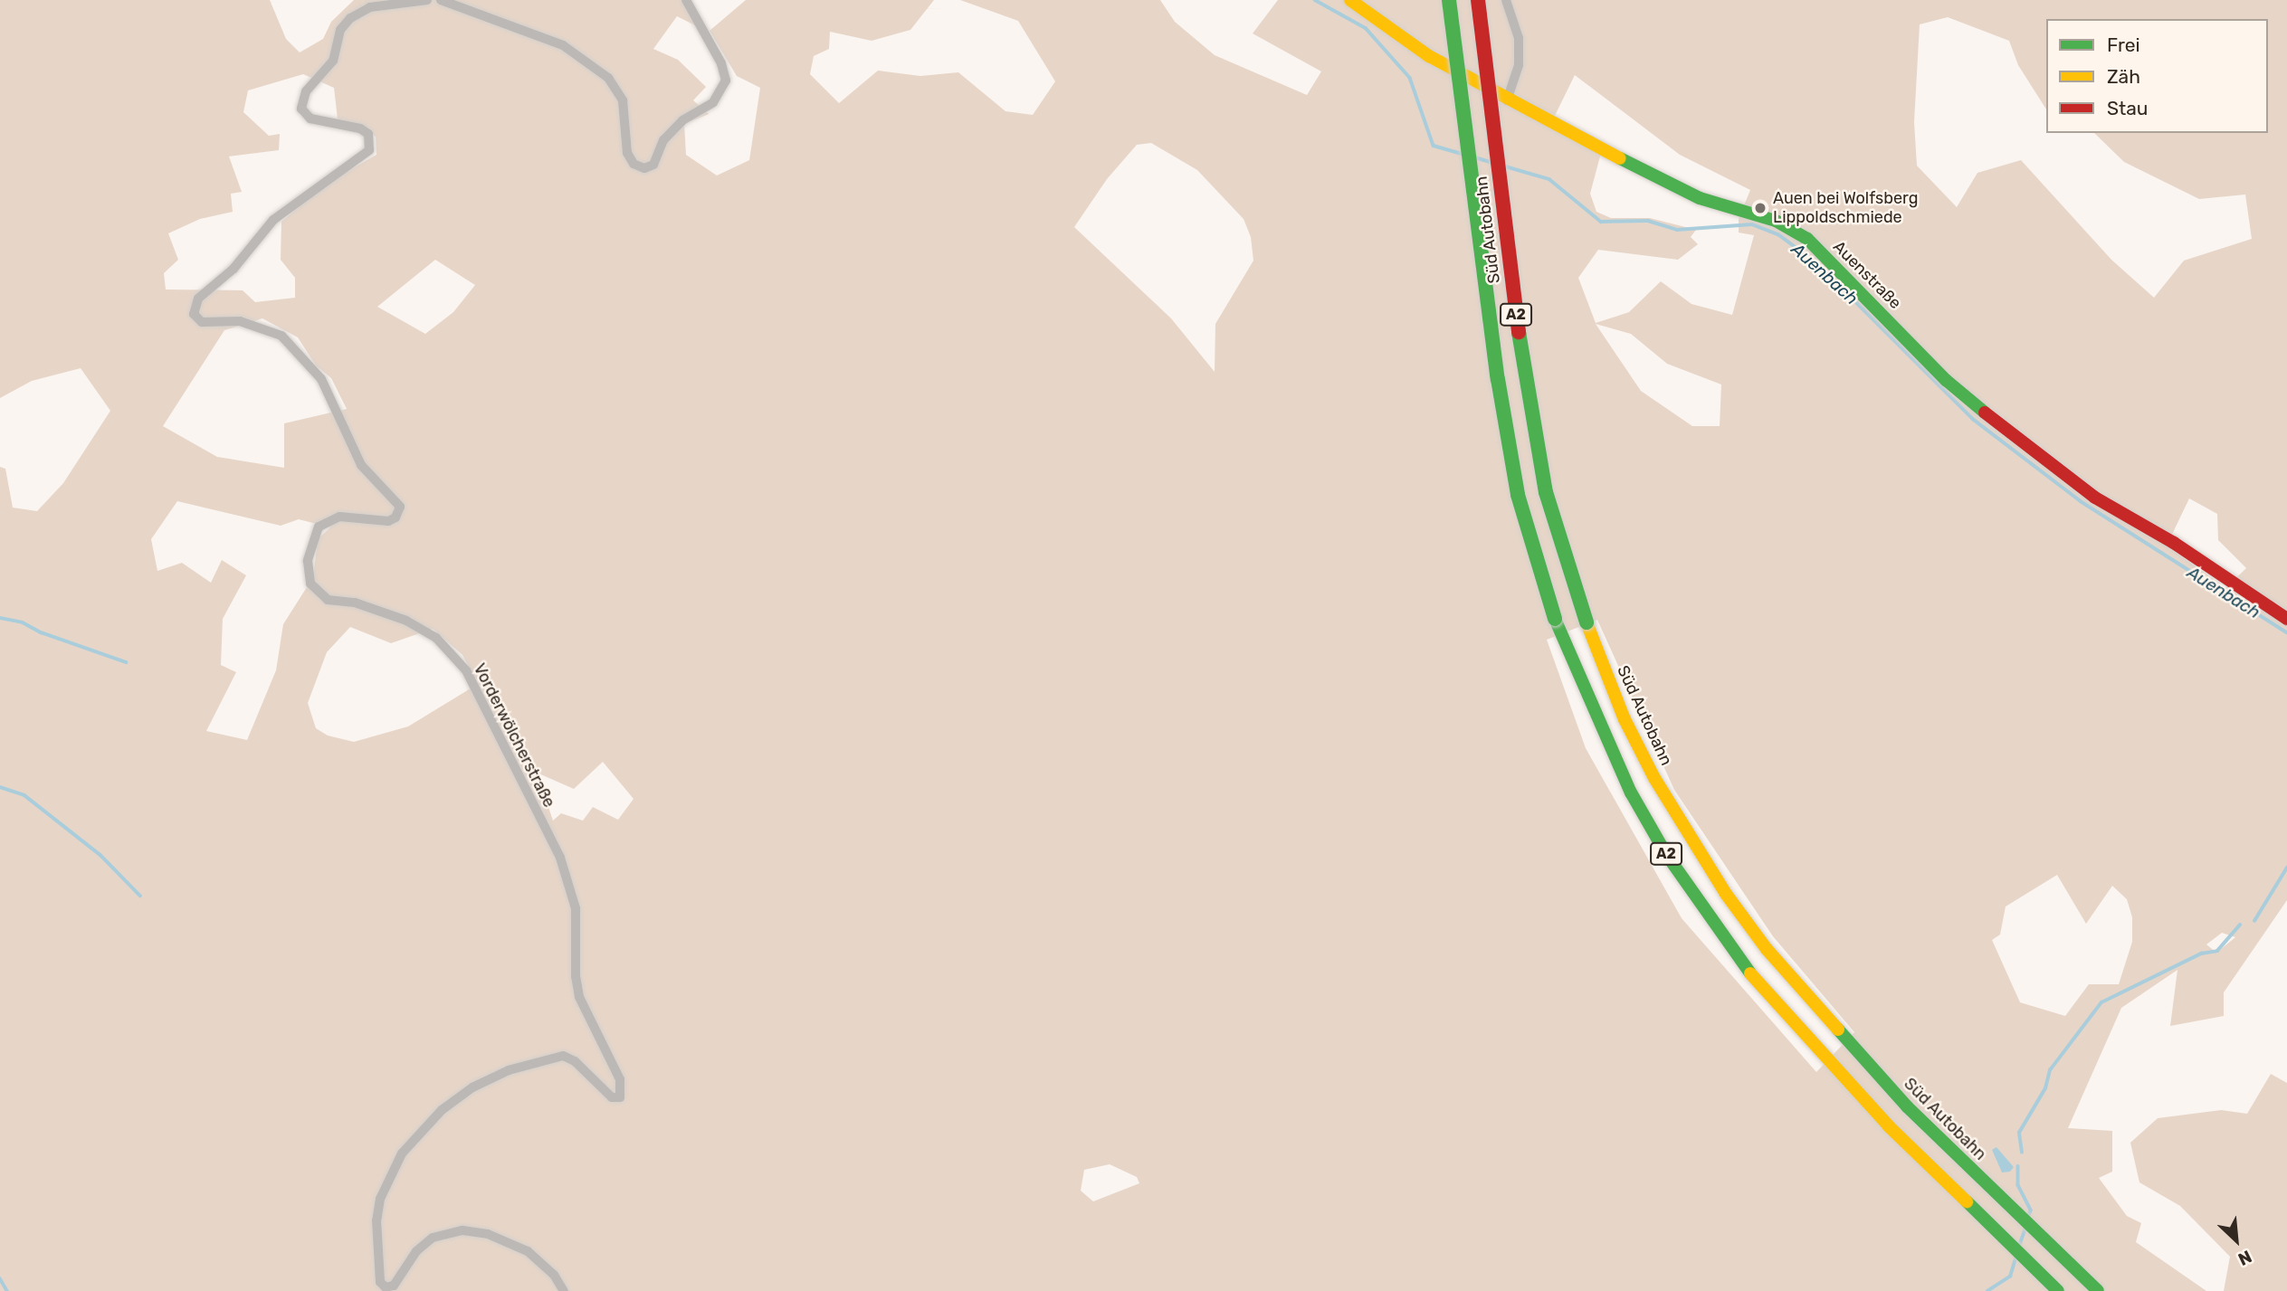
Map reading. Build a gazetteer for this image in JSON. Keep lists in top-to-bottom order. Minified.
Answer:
{"streets":{"main road":["Süd Autobahn","Auenstraße","A2"],"street":["Vorderwölcherstraße"]},"water":["Auenbach"],"places":["Auen bei Wolfsberg Lippoldschmiede"],"legend":["Frei","Zäh","Stau"],"north":"bottom right"}
